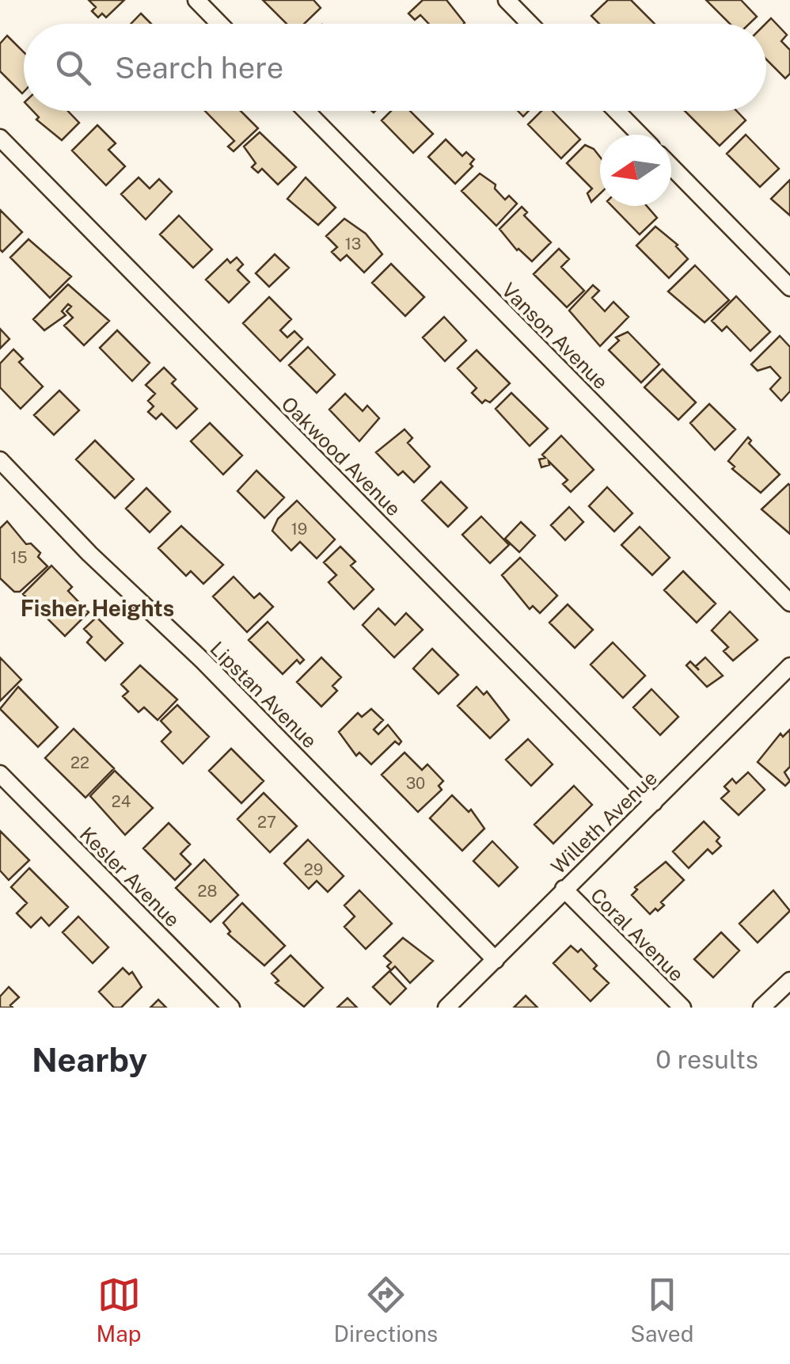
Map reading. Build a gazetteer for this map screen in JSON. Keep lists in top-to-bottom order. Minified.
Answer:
{"streets":{"street":["Vanson Avenue","Oakwood Avenue","Lipstan Avenue","Willeth Avenue","Kesler Avenue","Coral Avenue"]},"crossings":[["Oakwood Avenue","Willeth Avenue"],["Lipstan Avenue","Willeth Avenue"],["Willeth Avenue","Coral Avenue"]],"districts":["Fisher Heights"],"house_numbers":["13","19","15","22","30","24","27","29","28"],"north":"left","page":{"search":"Search here","heading":["Nearby","0 results"],"nav":["Map","Directions","Saved"]}}
